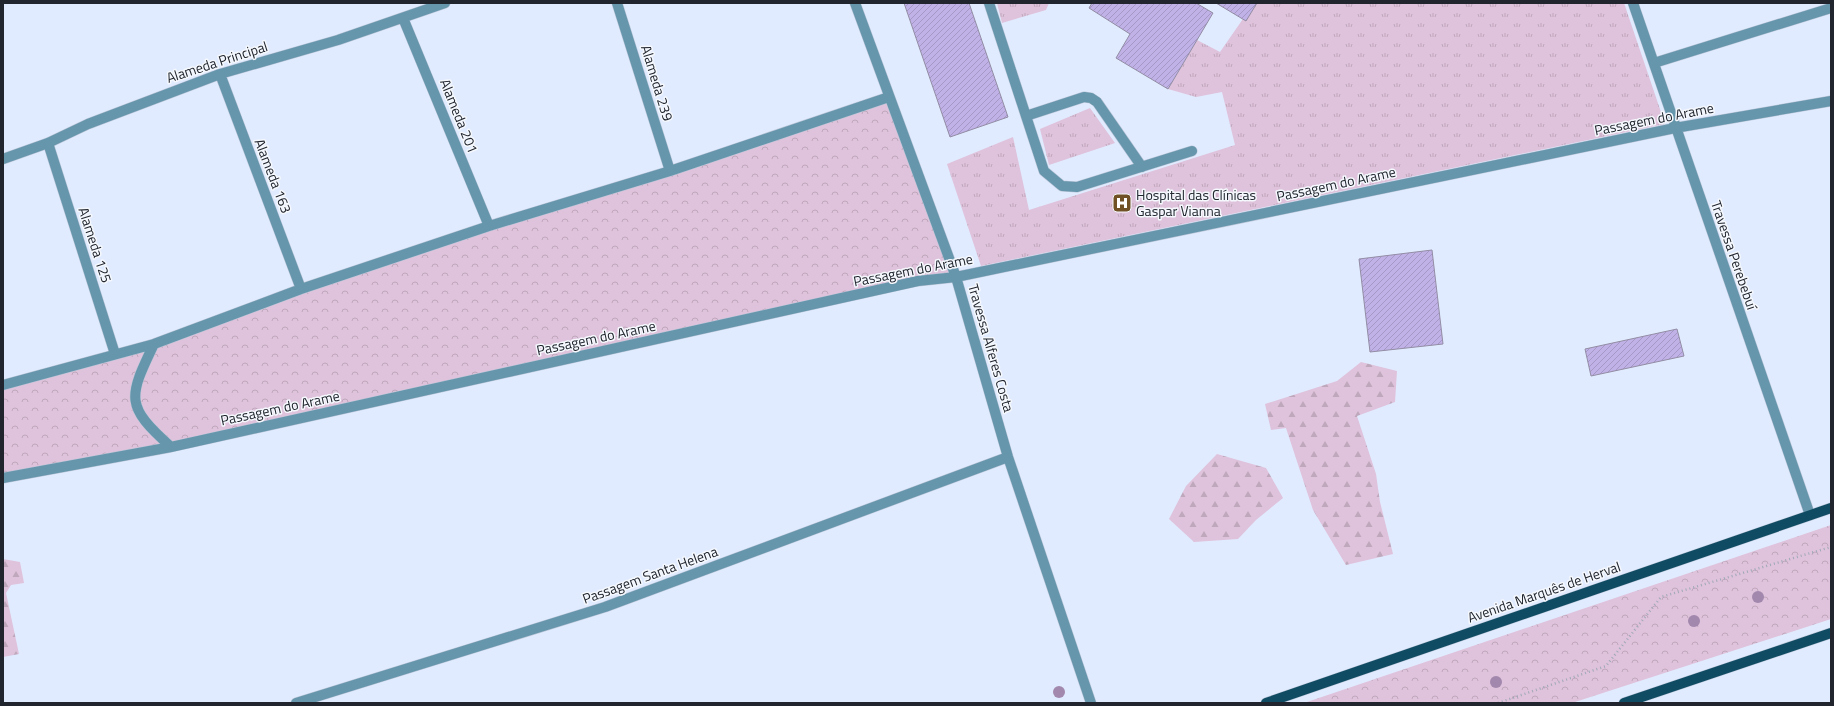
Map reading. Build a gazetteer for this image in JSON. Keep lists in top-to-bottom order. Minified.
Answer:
{"streets":{"main road":["Avenida Marquês de Herval"],"street":["Alameda Principal","Alameda 239","Alameda 201","Passagem do Arame","Alameda 163","Alameda 125","Travessa Perebebuí","Travessa Alferes Costa","Passagem Santa Helena"]},"crossings":[["Alameda Principal","Alameda 201"],["Alameda Principal","Alameda 163"],["Alameda Principal","Alameda 125"],["Passagem do Arame","Travessa Perebebuí"],["Passagem do Arame","Travessa Alferes Costa"],["Travessa Perebebuí","Avenida Marquês de Herval"],["Travessa Alferes Costa","Passagem Santa Helena"]],"places":{"hospital":["Hospital das Clínicas Gaspar Vianna"]}}
